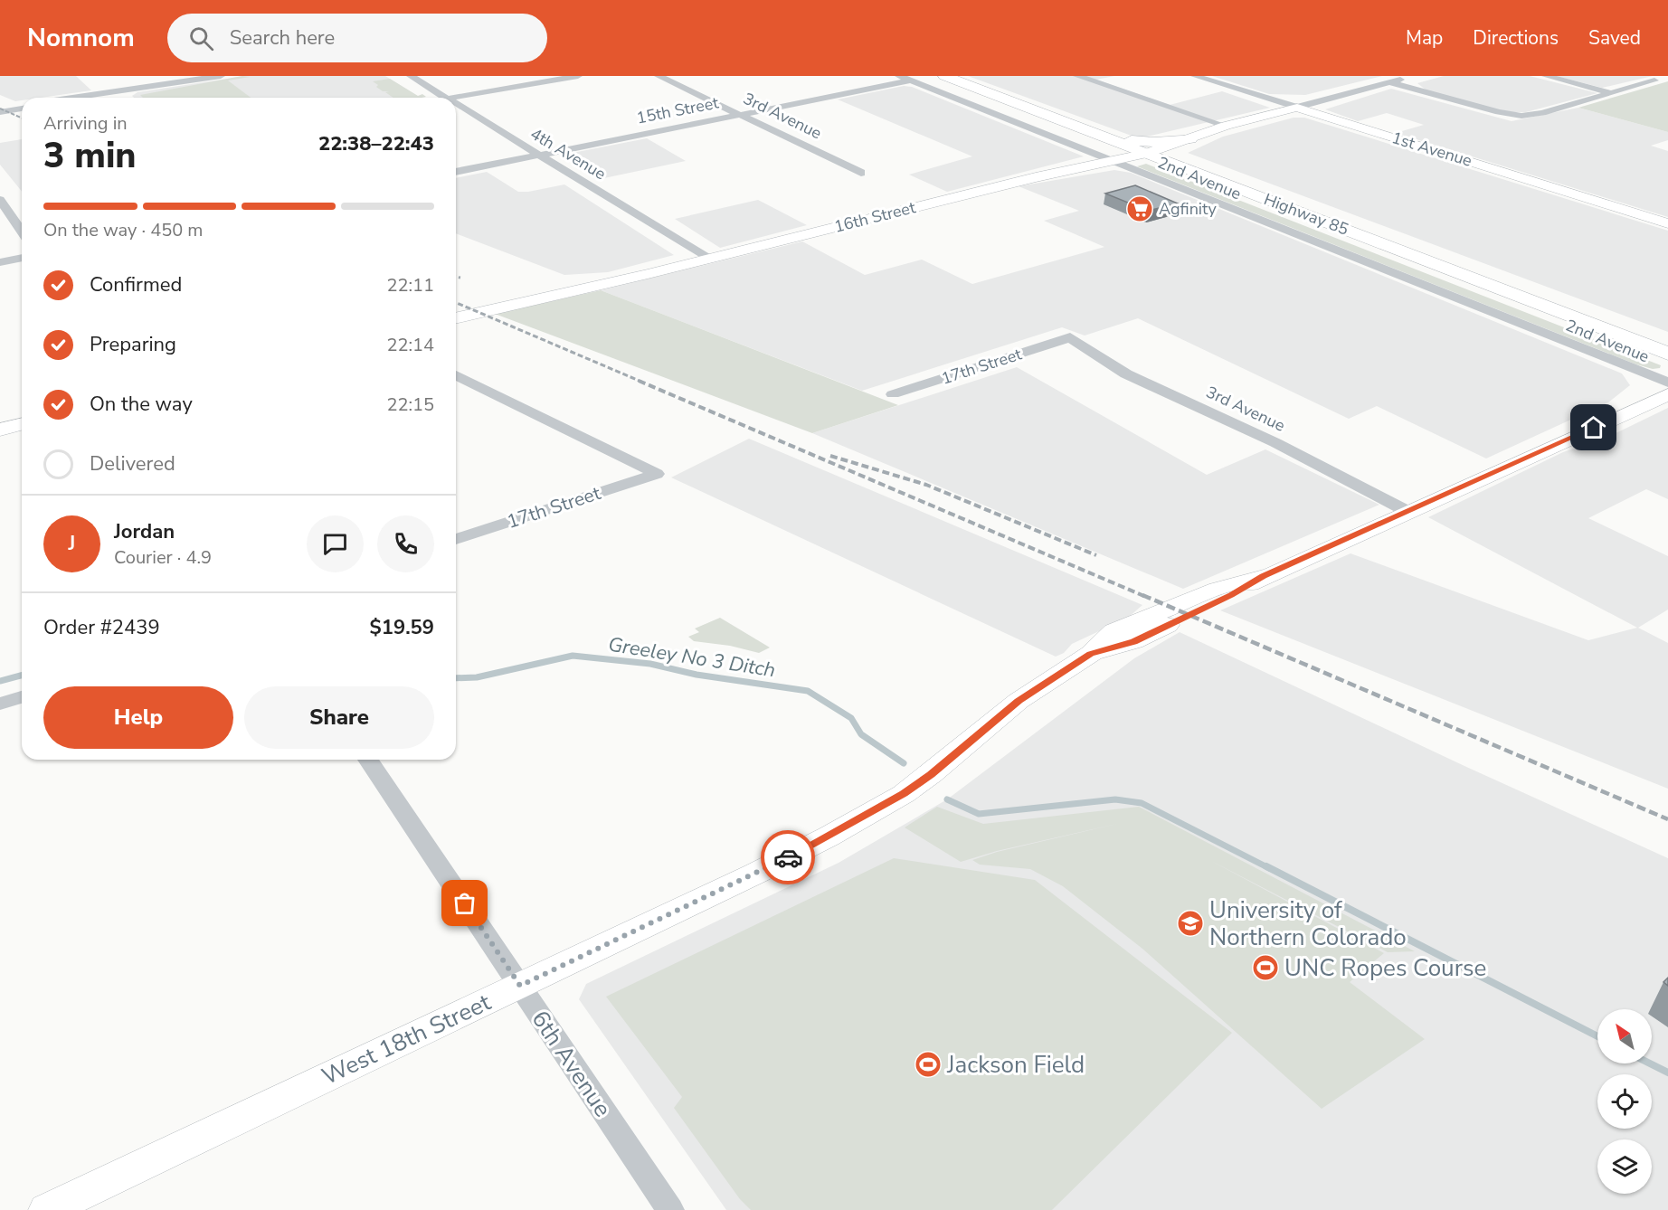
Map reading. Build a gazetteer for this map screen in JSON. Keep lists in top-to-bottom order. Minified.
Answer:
{"streets":{"highway":["Highway 85"],"main road":["1st Avenue","16th Street","West 18th Street"],"street":["15th Street","3rd Avenue","4th Avenue","2nd Avenue","17th Street","6th Avenue"]},"crossings":[["15th Street","3rd Avenue"],["15th Street","4th Avenue"],["15th Street","2nd Avenue"],["3rd Avenue","17th Street"],["3rd Avenue","West 18th Street"],["1st Avenue","16th Street"],["4th Avenue","16th Street"],["2nd Avenue","16th Street"],["Highway 85","16th Street"],["West 18th Street","6th Avenue"]],"water":["Greeley No 3 Ditch"],"places":{"supermarket":["Agfinity"],"school or university":["University of Northern Colorado"],"sports":["UNC Ropes Course","Jackson Field"]},"north":"top left","page":{"header":"Nomnom","search":"Search here","nav":["Map","Directions","Saved"],"heading":["3 min","Arriving in","22:38–22:43"],"panel":["Jordan","Courier · 4.9","Order #2439","$19.59"],"bar":"On the way · 450 m","list":[["Confirmed","22:11"],["Preparing","22:14"],["On the way","22:15"],"Delivered"],"round":"J","buttons":["Help","Share"]}}
